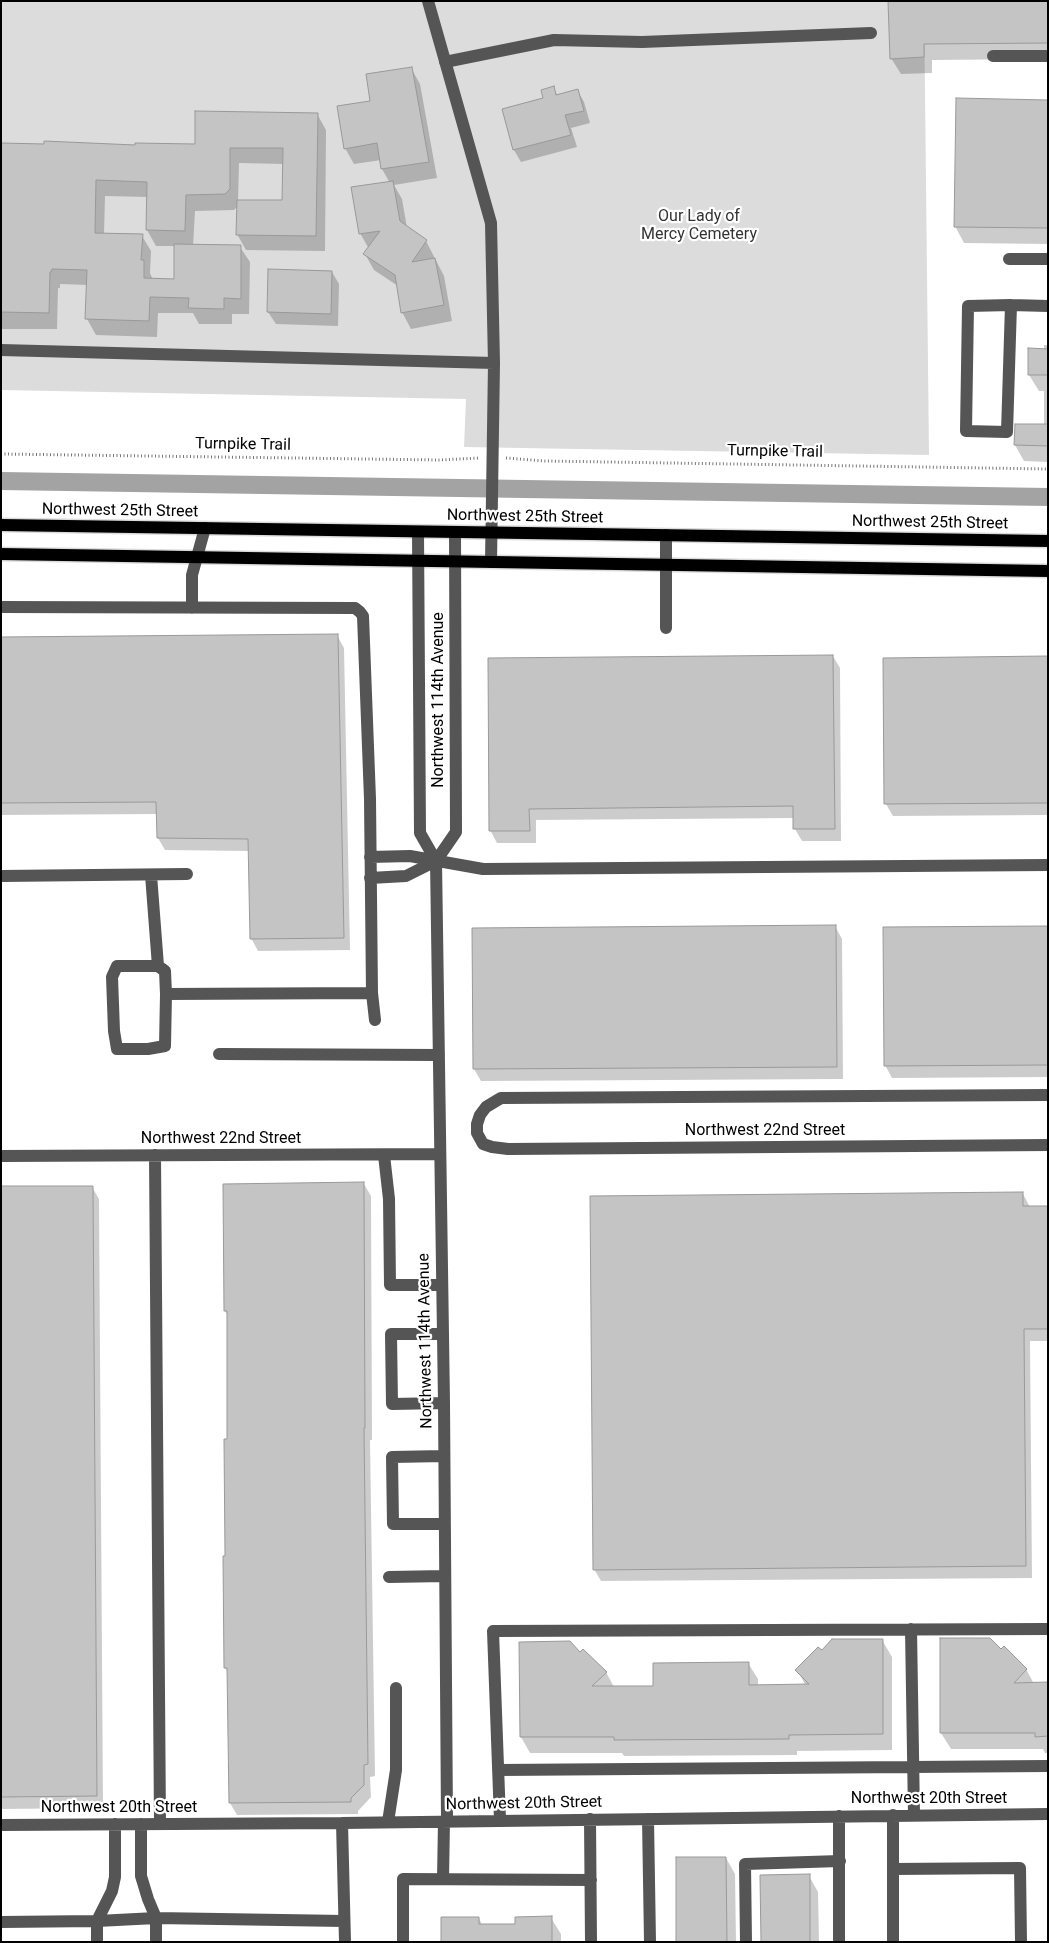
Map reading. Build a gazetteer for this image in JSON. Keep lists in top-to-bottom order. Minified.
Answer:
{"streets":{"main road":["Northwest 25th Street"],"street":["Northwest 114th Avenue","Northwest 22nd Street","Northwest 20th Street"],"path":["Turnpike Trail"]},"crossings":[["Northwest 25th Street","Northwest 114th Avenue"],["Northwest 114th Avenue","Northwest 22nd Street"],["Northwest 114th Avenue","Northwest 20th Street"]],"parks":["Our Lady of Mercy Cemetery"]}
